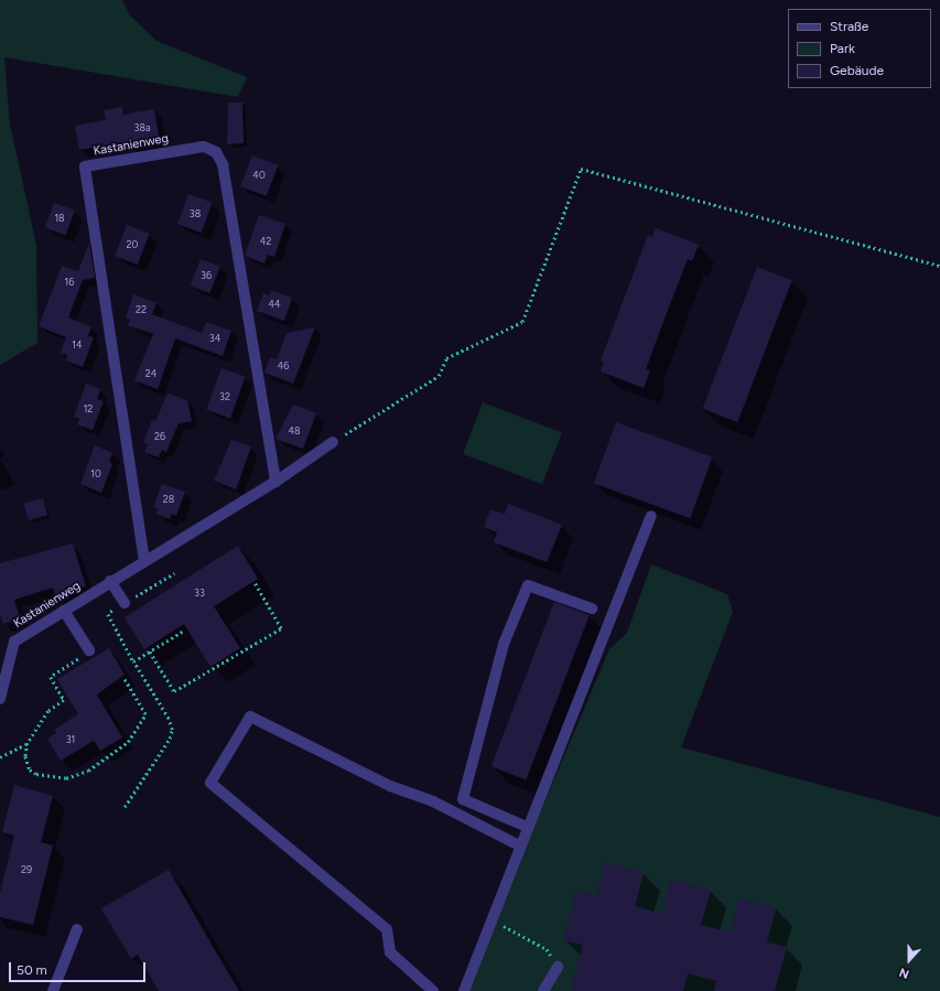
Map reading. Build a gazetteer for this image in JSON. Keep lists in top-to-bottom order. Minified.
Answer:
{"streets":{"street":["Kastanienweg"]},"house_numbers":["38a","40","38","18","42","20","36","16","44","22","34","14","46","24","32","12","48","26","10","28","33","31","29"],"legend":["Straße","Park","Gebäude"],"scale_bar":"50 m","north":"bottom"}
